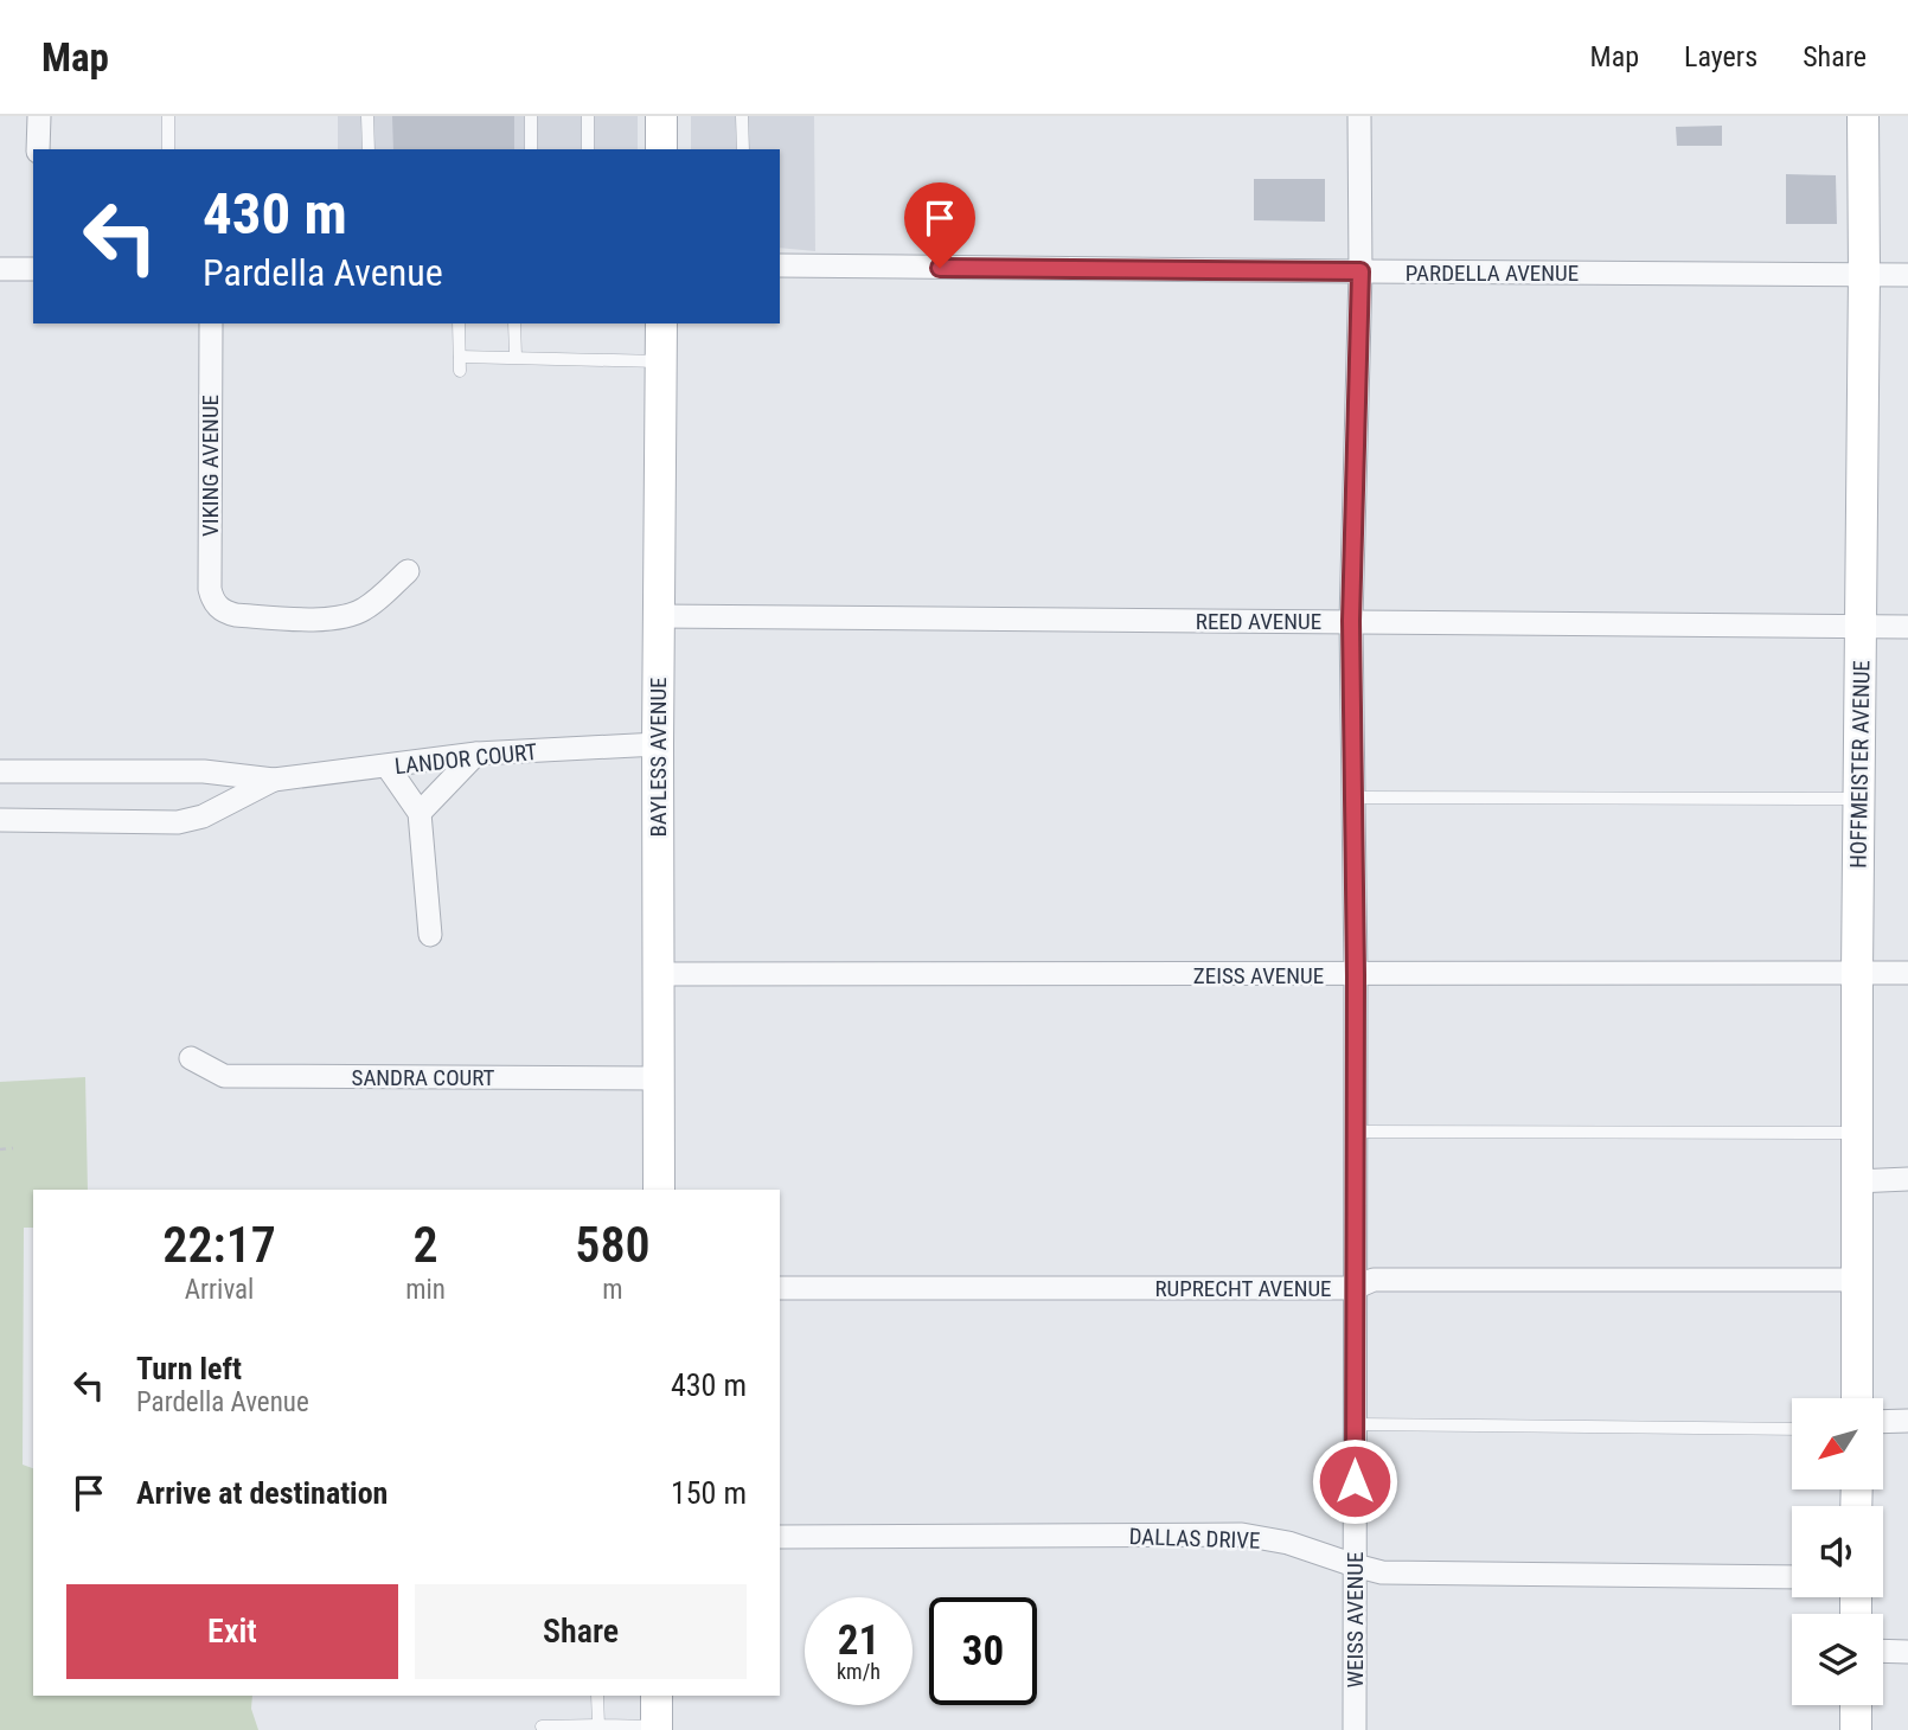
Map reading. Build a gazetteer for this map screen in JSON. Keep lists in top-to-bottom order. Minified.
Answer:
{"streets":{"street":["PARDELLA AVENUE","VIKING AVENUE","REED AVENUE","BAYLESS AVENUE","LANDOR COURT","HOFFMEISTER AVENUE","ZEISS AVENUE","SANDRA COURT","RUPRECHT AVENUE","DALLAS DRIVE","WEISS AVENUE"]},"crossings":[["PARDELLA AVENUE","HOFFMEISTER AVENUE"],["PARDELLA AVENUE","WEISS AVENUE"],["REED AVENUE","BAYLESS AVENUE"],["REED AVENUE","HOFFMEISTER AVENUE"],["REED AVENUE","WEISS AVENUE"],["BAYLESS AVENUE","LANDOR COURT"],["BAYLESS AVENUE","ZEISS AVENUE"],["BAYLESS AVENUE","SANDRA COURT"],["HOFFMEISTER AVENUE","ZEISS AVENUE"],["HOFFMEISTER AVENUE","RUPRECHT AVENUE"],["ZEISS AVENUE","WEISS AVENUE"],["RUPRECHT AVENUE","WEISS AVENUE"],["DALLAS DRIVE","WEISS AVENUE"]],"north":"bottom left","page":{"header":"Map","nav":["Map","Layers","Share"],"turn":["430 m","Pardella Avenue"],"eta":["22:17","Arrival","2","min","580","m"],"list":[{"name":"Turn left","note":"Pardella Avenue","value":"430 m"},{"name":"Arrive at destination","value":"150 m"}],"buttons":["Exit","Share"],"speed":"21 km/h","limit":"30"}}
